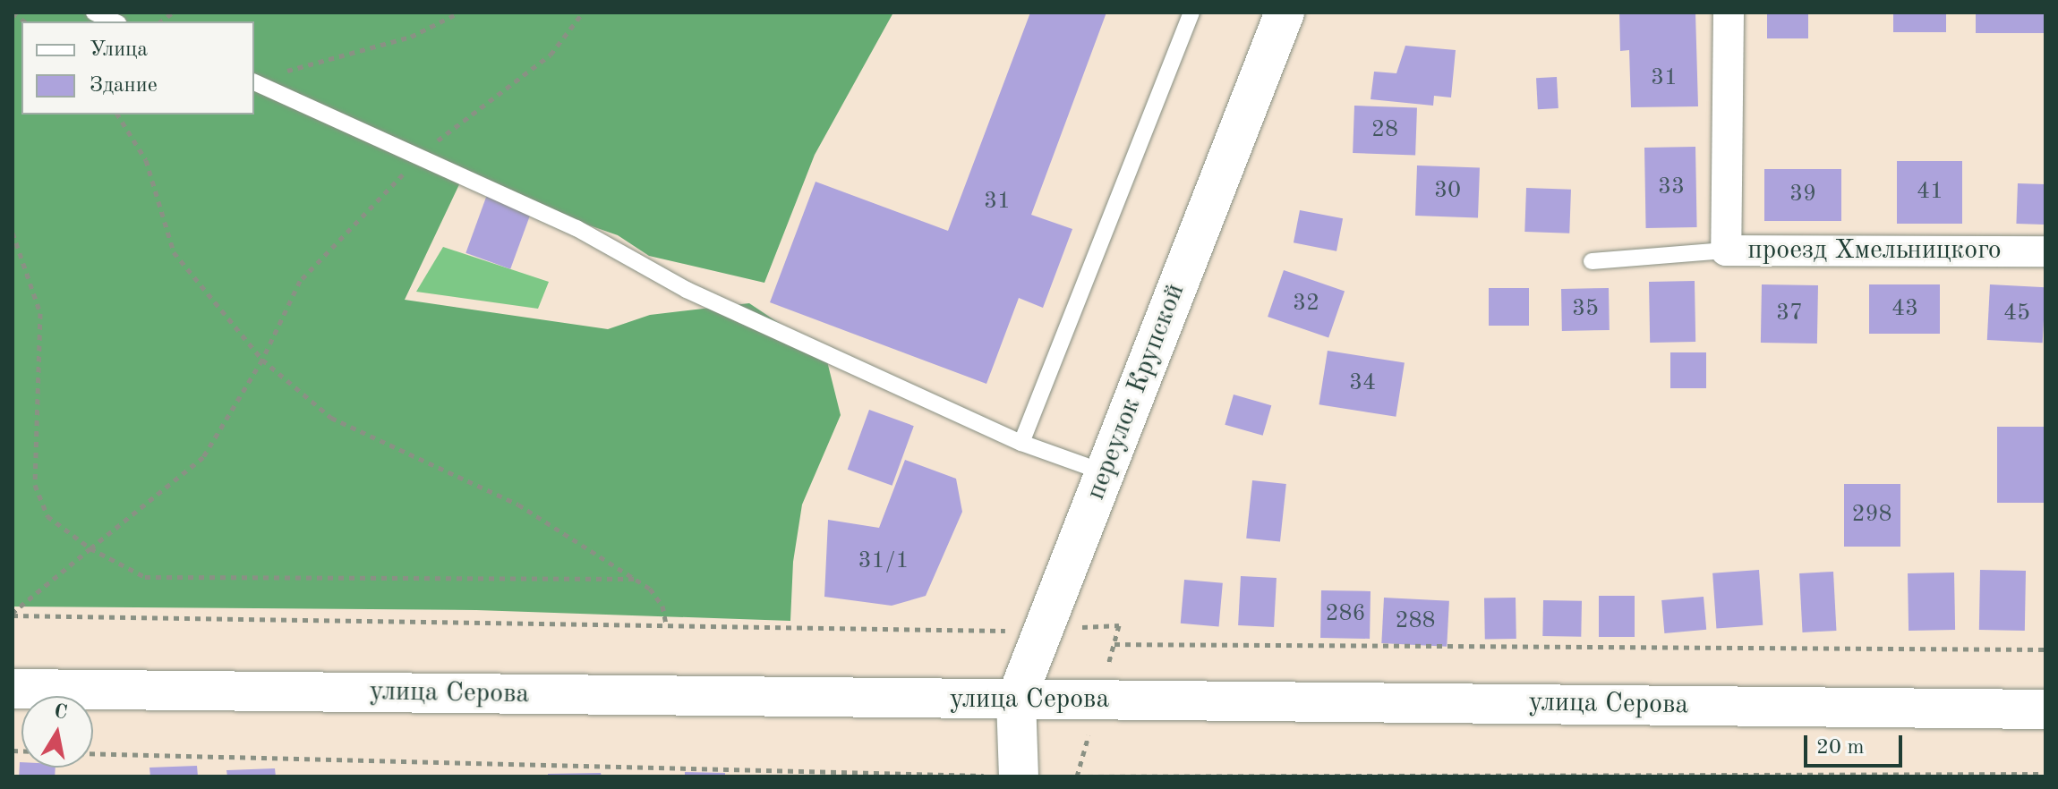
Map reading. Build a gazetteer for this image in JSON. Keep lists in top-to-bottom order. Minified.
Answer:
{"streets":{"main road":["переулок Крупской","улица Серова"],"street":["проезд Хмельницкого"]},"crossings":[["переулок Крупской","улица Серова"]],"house_numbers":["31","28","33","30","41","39","31","32","35","43","37","45","34","298","31/1","286","288"],"legend":["Улица","Здание"],"scale_bar":"20 m","north":"top"}
